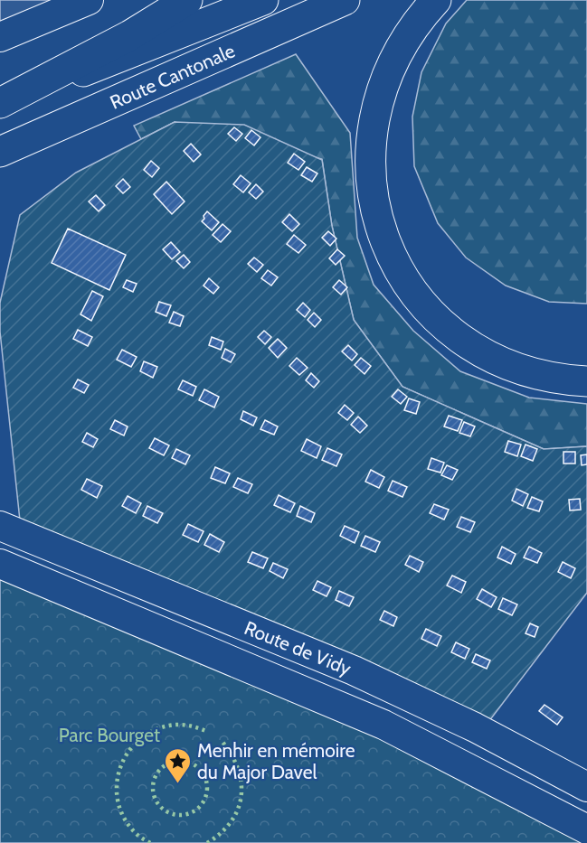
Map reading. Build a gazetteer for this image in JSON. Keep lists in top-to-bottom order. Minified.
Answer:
{"streets":{"main road":["Route Cantonale"],"street":["Route de Vidy"]},"parks":["Parc Bourget"],"places":{"place":["Menhir en mémoire du Major Davel"]}}
